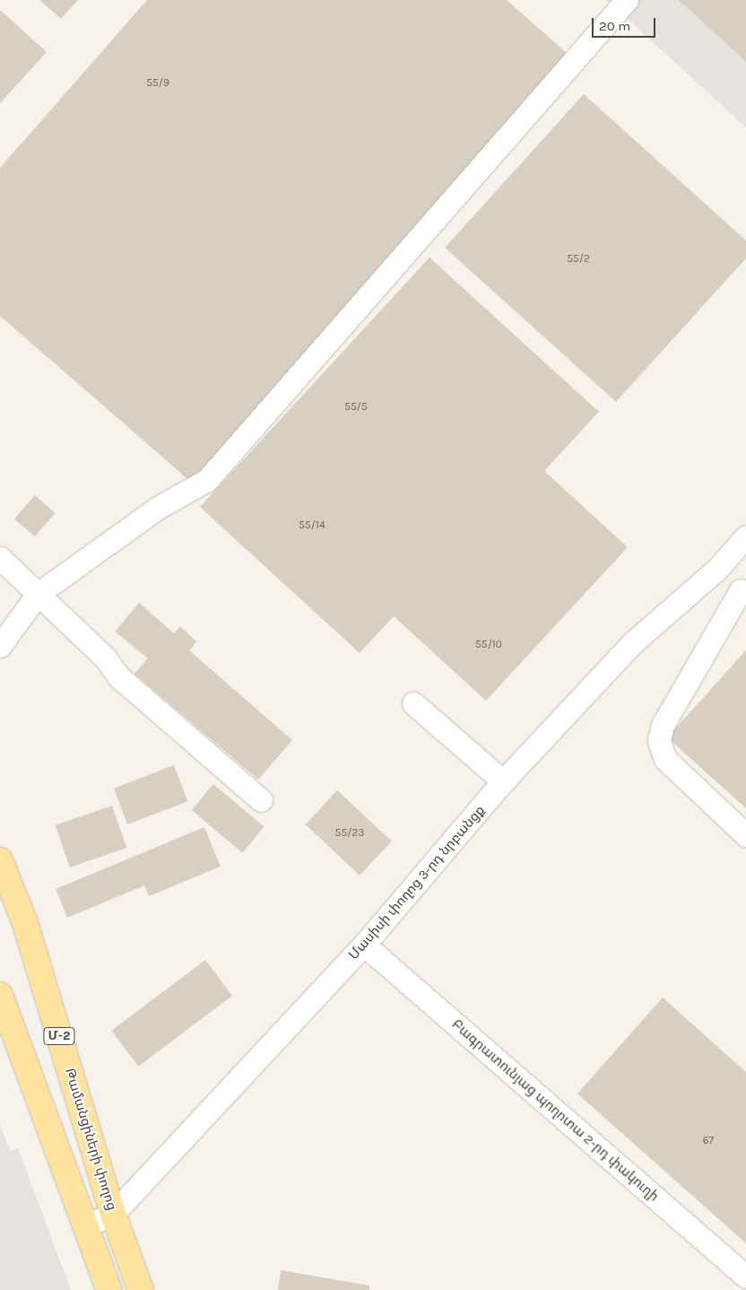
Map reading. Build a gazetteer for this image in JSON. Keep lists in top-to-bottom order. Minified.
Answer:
{"streets":{"main road":["Մ-2","Թամանցիների փողոց"],"street":["Մասիսի փողոց 3-րդ նրբանցք","Բագրատունյաց պողոտա 2-րդ փակուղի"]},"crossings":[["Մասիսի փողոց 3-րդ նրբանցք","Բագրատունյաց պողոտա 2-րդ փակուղի"],["Մասիսի փողոց 3-րդ նրբանցք","Թամանցիների փողոց"]],"house_numbers":["55/9","55/2","55/5","55/14","55/10","55/23","67"],"scale_bar":"20 m"}
